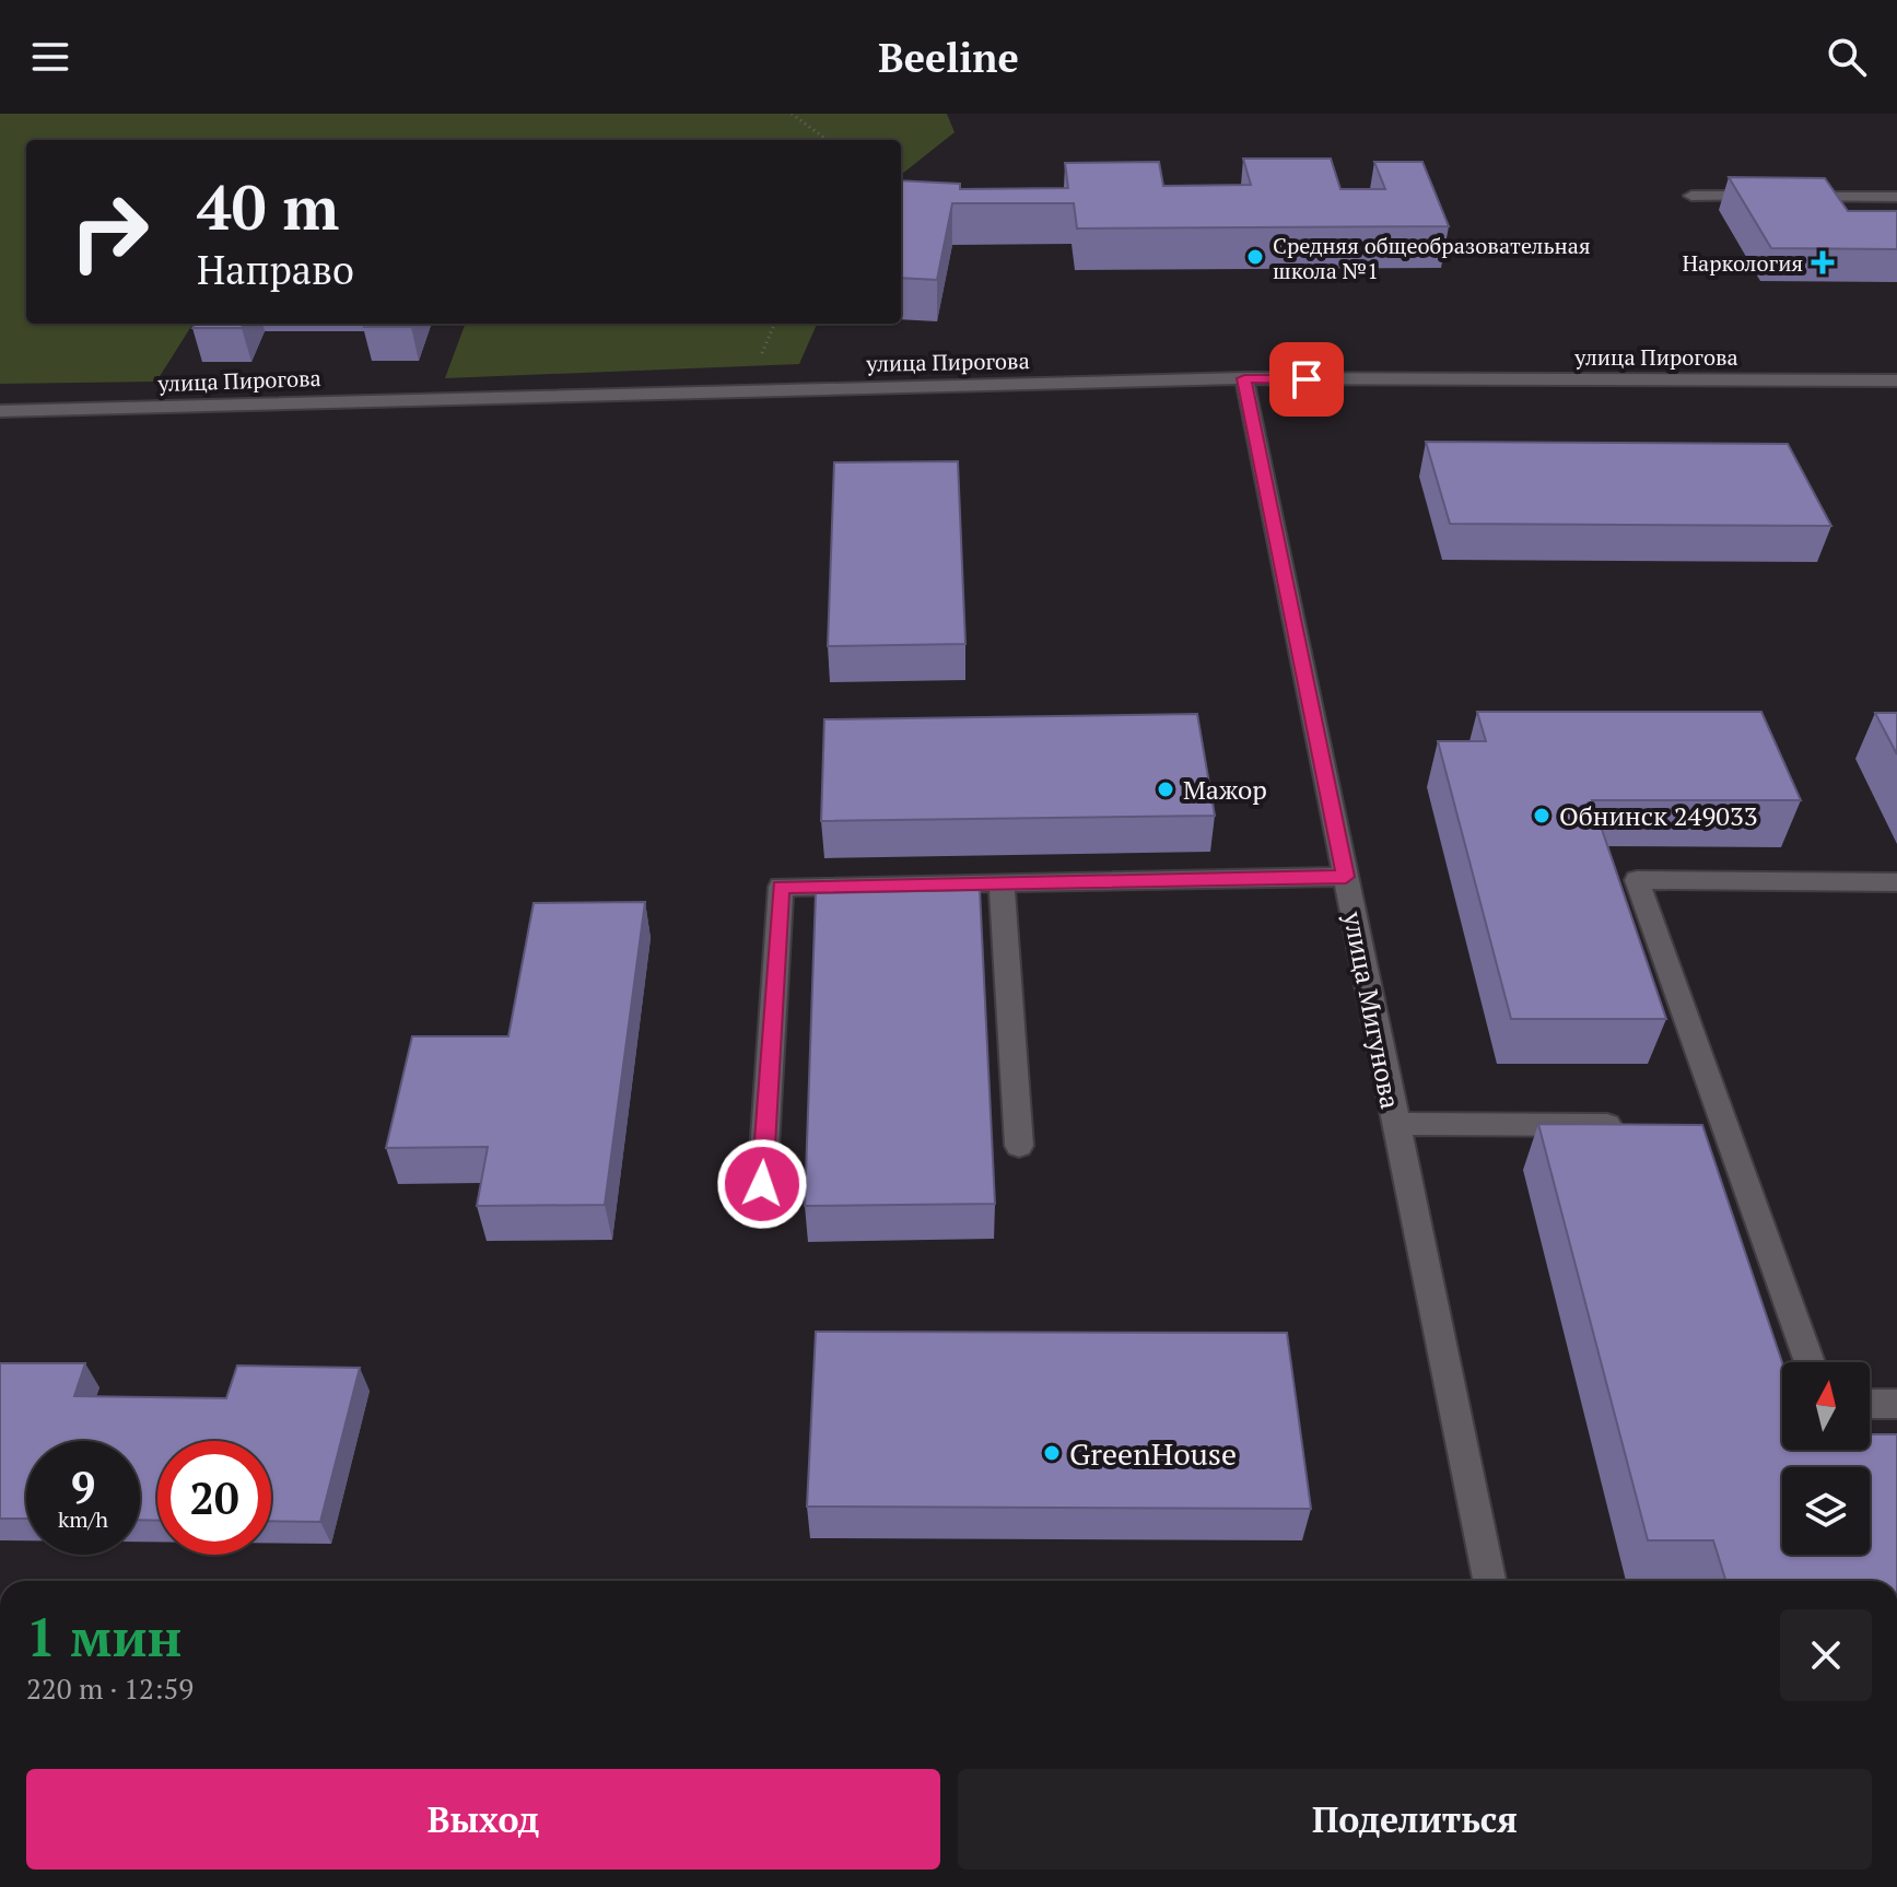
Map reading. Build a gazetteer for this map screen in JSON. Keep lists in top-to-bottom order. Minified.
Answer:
{"streets":{"street":["улица Пирогова","улица Мигунова"]},"crossings":[["улица Пирогова","улица Мигунова"]],"places":{"other":["Средняя общеобразовательная школа №1","Мажор","Обнинск 249033","GreenHouse"],"health":["Наркология"]},"north":"top","page":{"header":"Beeline","turn":["40 m","Направо"],"speed":"9 km/h","limit":"20","heading":["1 мин","220 m · 12:59"],"buttons":["Выход","Поделиться"]}}
